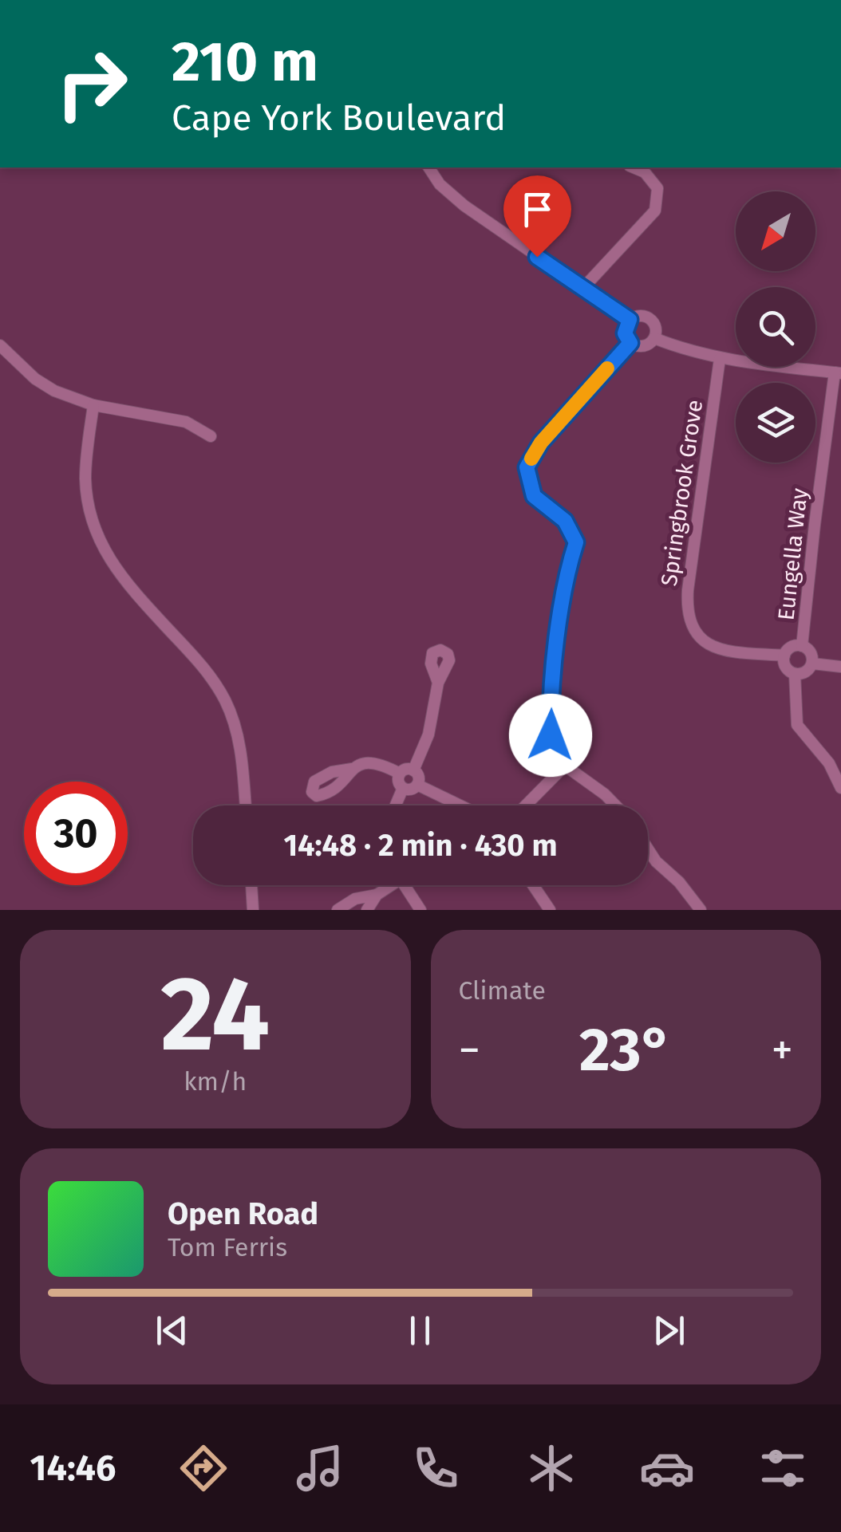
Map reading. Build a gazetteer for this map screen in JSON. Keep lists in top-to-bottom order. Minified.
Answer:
{"streets":{"street":["Springbrook Grove","Eungella Way"]},"crossings":[["Springbrook Grove","Eungella Way"]],"north":"bottom left","page":{"turn":["210 m","Cape York Boulevard"],"limit":"30","trip":"14:48 · 2 min · 430 m","tile":[["24","km/h"],"Climate"],"heat":["−","23°","+"],"song":["Open Road","Tom Ferris"],"tabs":"14:46"}}
